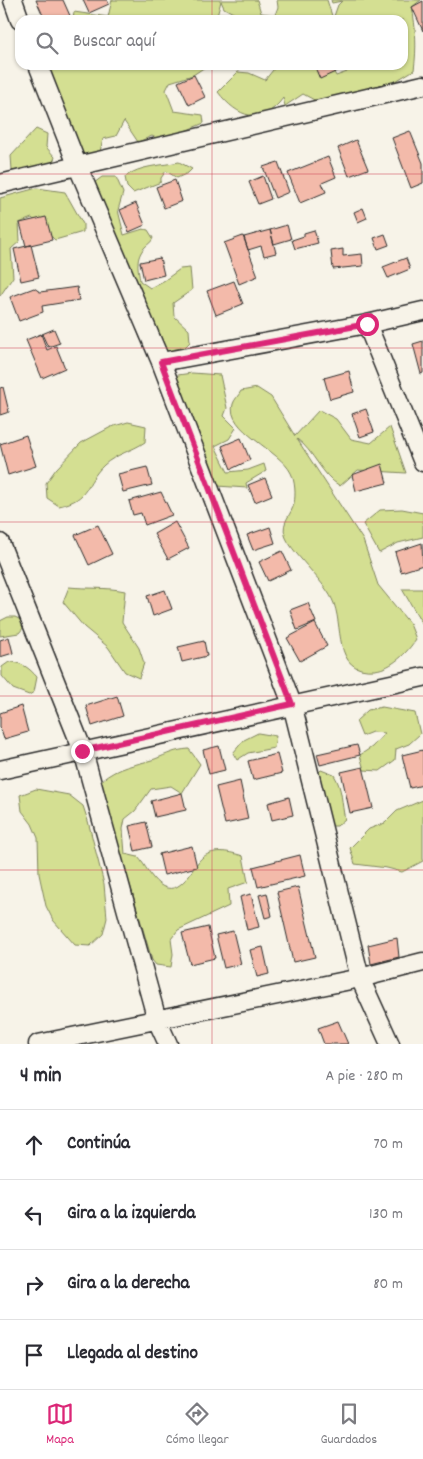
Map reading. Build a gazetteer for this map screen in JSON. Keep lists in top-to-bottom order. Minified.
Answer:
{"page":{"search":"Buscar aquí","heading":["4 min","A pie · 280 m"],"list":[["Continúa","70 m"],["Gira a la izquierda","130 m"],["Gira a la derecha","80 m"],"Llegada al destino"],"nav":["Mapa","Cómo llegar","Guardados"]}}
